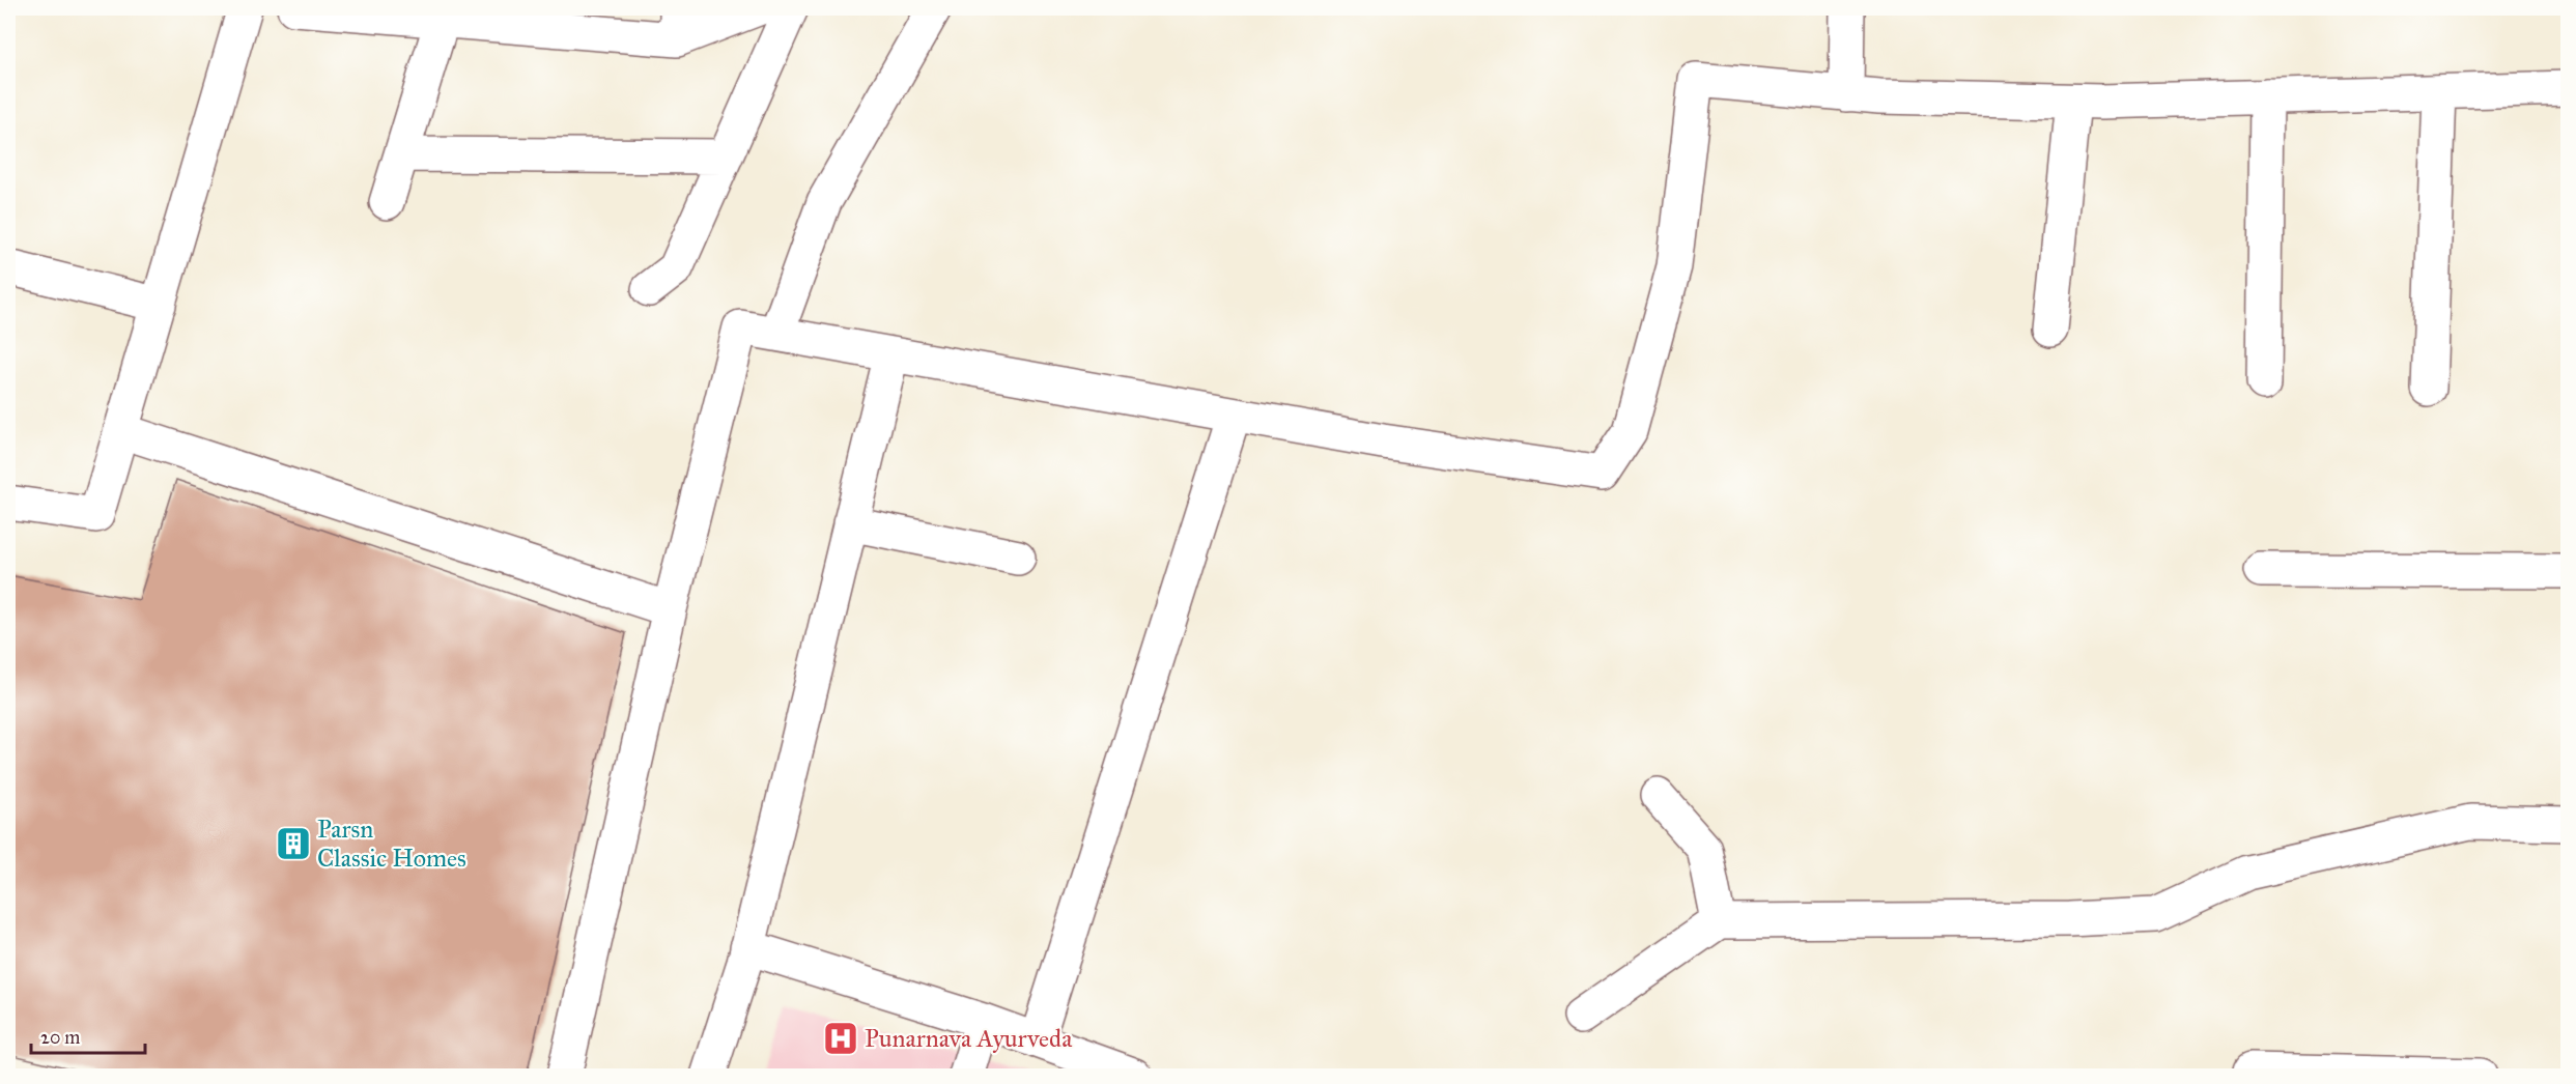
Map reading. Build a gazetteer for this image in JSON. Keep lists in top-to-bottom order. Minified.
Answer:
{"places":{"building":["Parsn Classic Homes"],"hospital":["Punarnava Ayurveda"]},"scale_bar":"20 m"}
